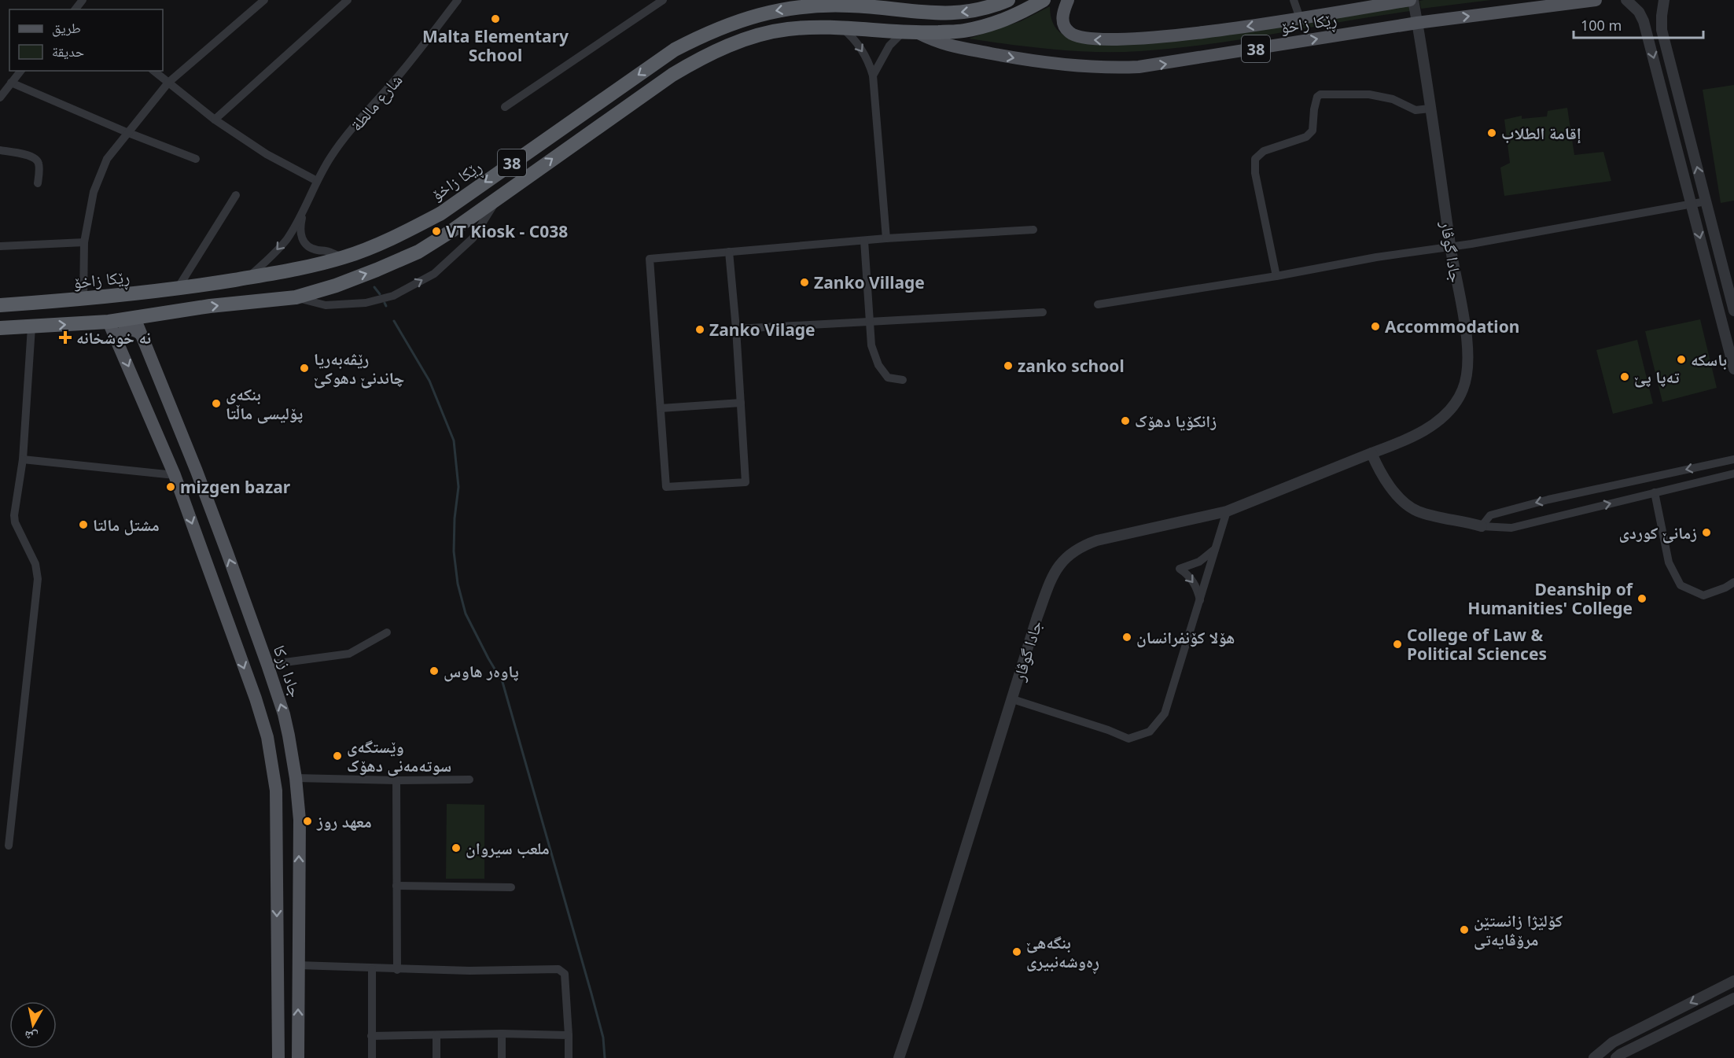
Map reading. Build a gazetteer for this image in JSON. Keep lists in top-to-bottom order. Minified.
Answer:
{"streets":{"highway":["ڕێکا زاخۆ","38"],"main road":["جادا زرکا"],"street":["شارع مالطة","جادا گوڤار"]},"crossings":[["ڕێکا زاخۆ","شارع مالطة"],["ڕێکا زاخۆ","جادا گوڤار"],["ڕێکا زاخۆ","جادا زرکا"]],"places":{"other":["Malta Elementary School","إقامة الطلاب","VT Kiosk - C038","Zanko Village","Accommodation","Zanko Vilage","باسکە","zanko school","رێڤەبەریا چاندنێ دهوکێ","تەپا پێ","بنکەی پۆلیسی ماڵتا","زانکۆیا دهۆک","mizgen bazar","مشتل مالتا","زمانێ کوردی","Deanship of Humanities' College","هۆلا كۆنفرانسان","College of Law & Political Sciences","پاوەر هاوس","وێستگەی سوتەمەنی دهۆک","معهد روز","ملعب سيروان","كۆلێژا زانستێن مرۆڤایەتی","بنگه‌هێ ڕه‌وشه‌نبیرى"],"health":["نه خوشخانه"]},"legend":["طريق","حديقة"],"scale_bar":"100 m","north":"bottom"}
